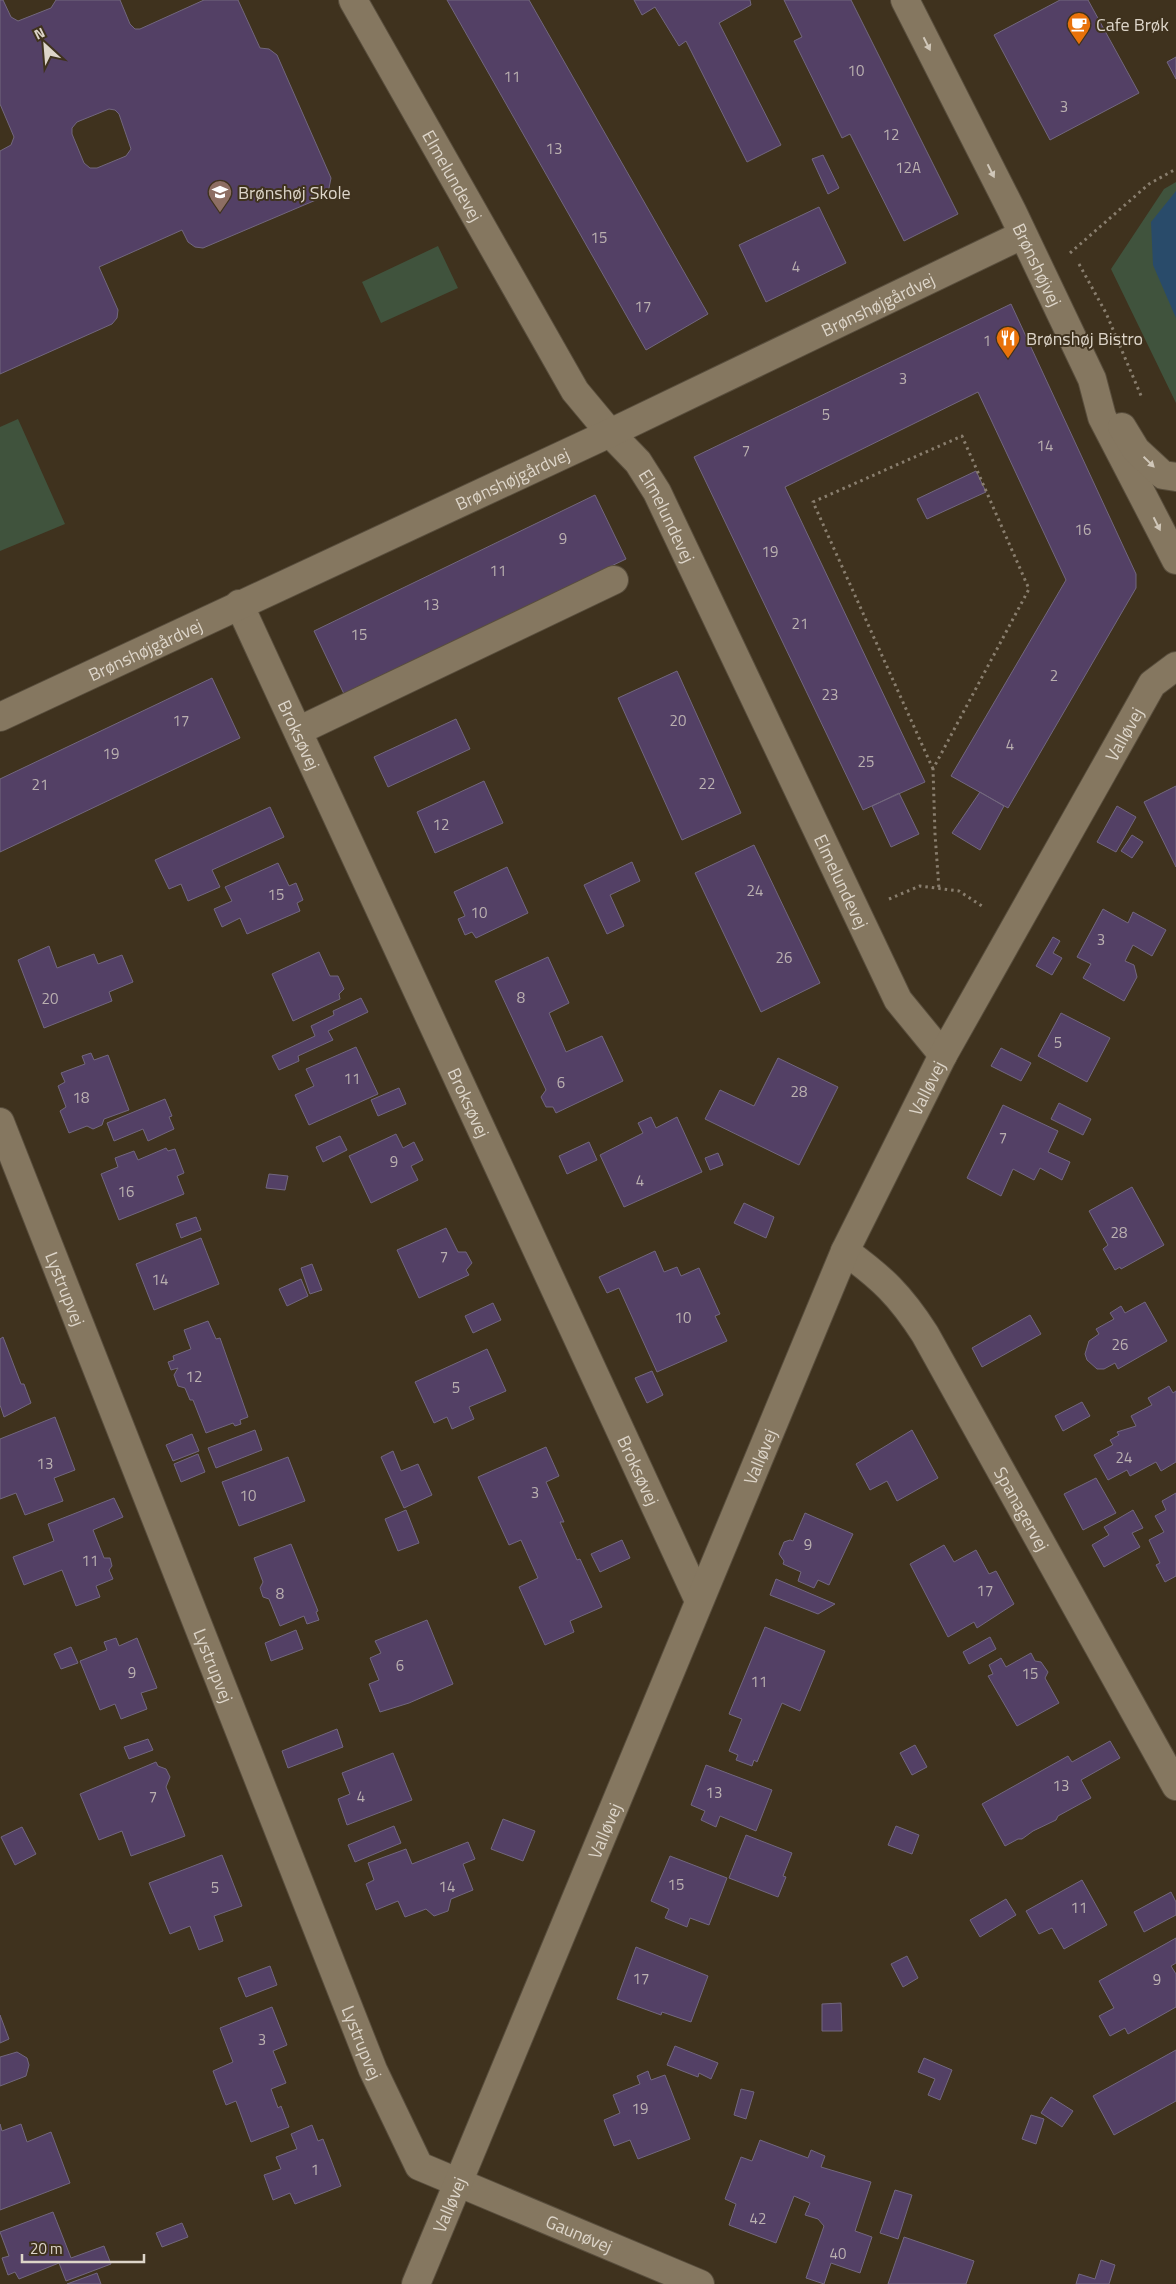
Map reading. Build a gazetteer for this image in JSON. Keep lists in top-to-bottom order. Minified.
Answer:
{"streets":{"street":["Elmelundevej","Brønshøjvej","Brønshøjgårdvej","Broksøvej","Valløvej","Lystrupvej","Spanagervej","Gaunøvej"]},"crossings":[["Elmelundevej","Brønshøjgårdvej"],["Elmelundevej","Valløvej"],["Brønshøjvej","Brønshøjgårdvej"],["Brønshøjgårdvej","Broksøvej"],["Broksøvej","Valløvej"],["Valløvej","Lystrupvej"],["Valløvej","Spanagervej"],["Valløvej","Gaunøvej"],["Lystrupvej","Gaunøvej"]],"one_way":["Brønshøjvej"],"places":{"cafe":["Cafe Brøk"],"school or university":["Brønshøj Skole"],"restaurant":["Brønshøj Bistro"]},"house_numbers":["10","11","3","12","13","12A","15","4","17","1","3","5","14","7","16","9","19","11","13","21","15","2","23","17","20","4","19","25","22","21","12","24","15","10","3","26","8","20","5","11","6","28","18","7","9","4","16","28","7","14","10","26","12","5","24","13","3","10","9","11","17","8","6","9","15","11","13","13","7","4","15","14","5","11","17","9","3","19","1","42","40"],"scale_bar":"20 m","north":"top left"}
